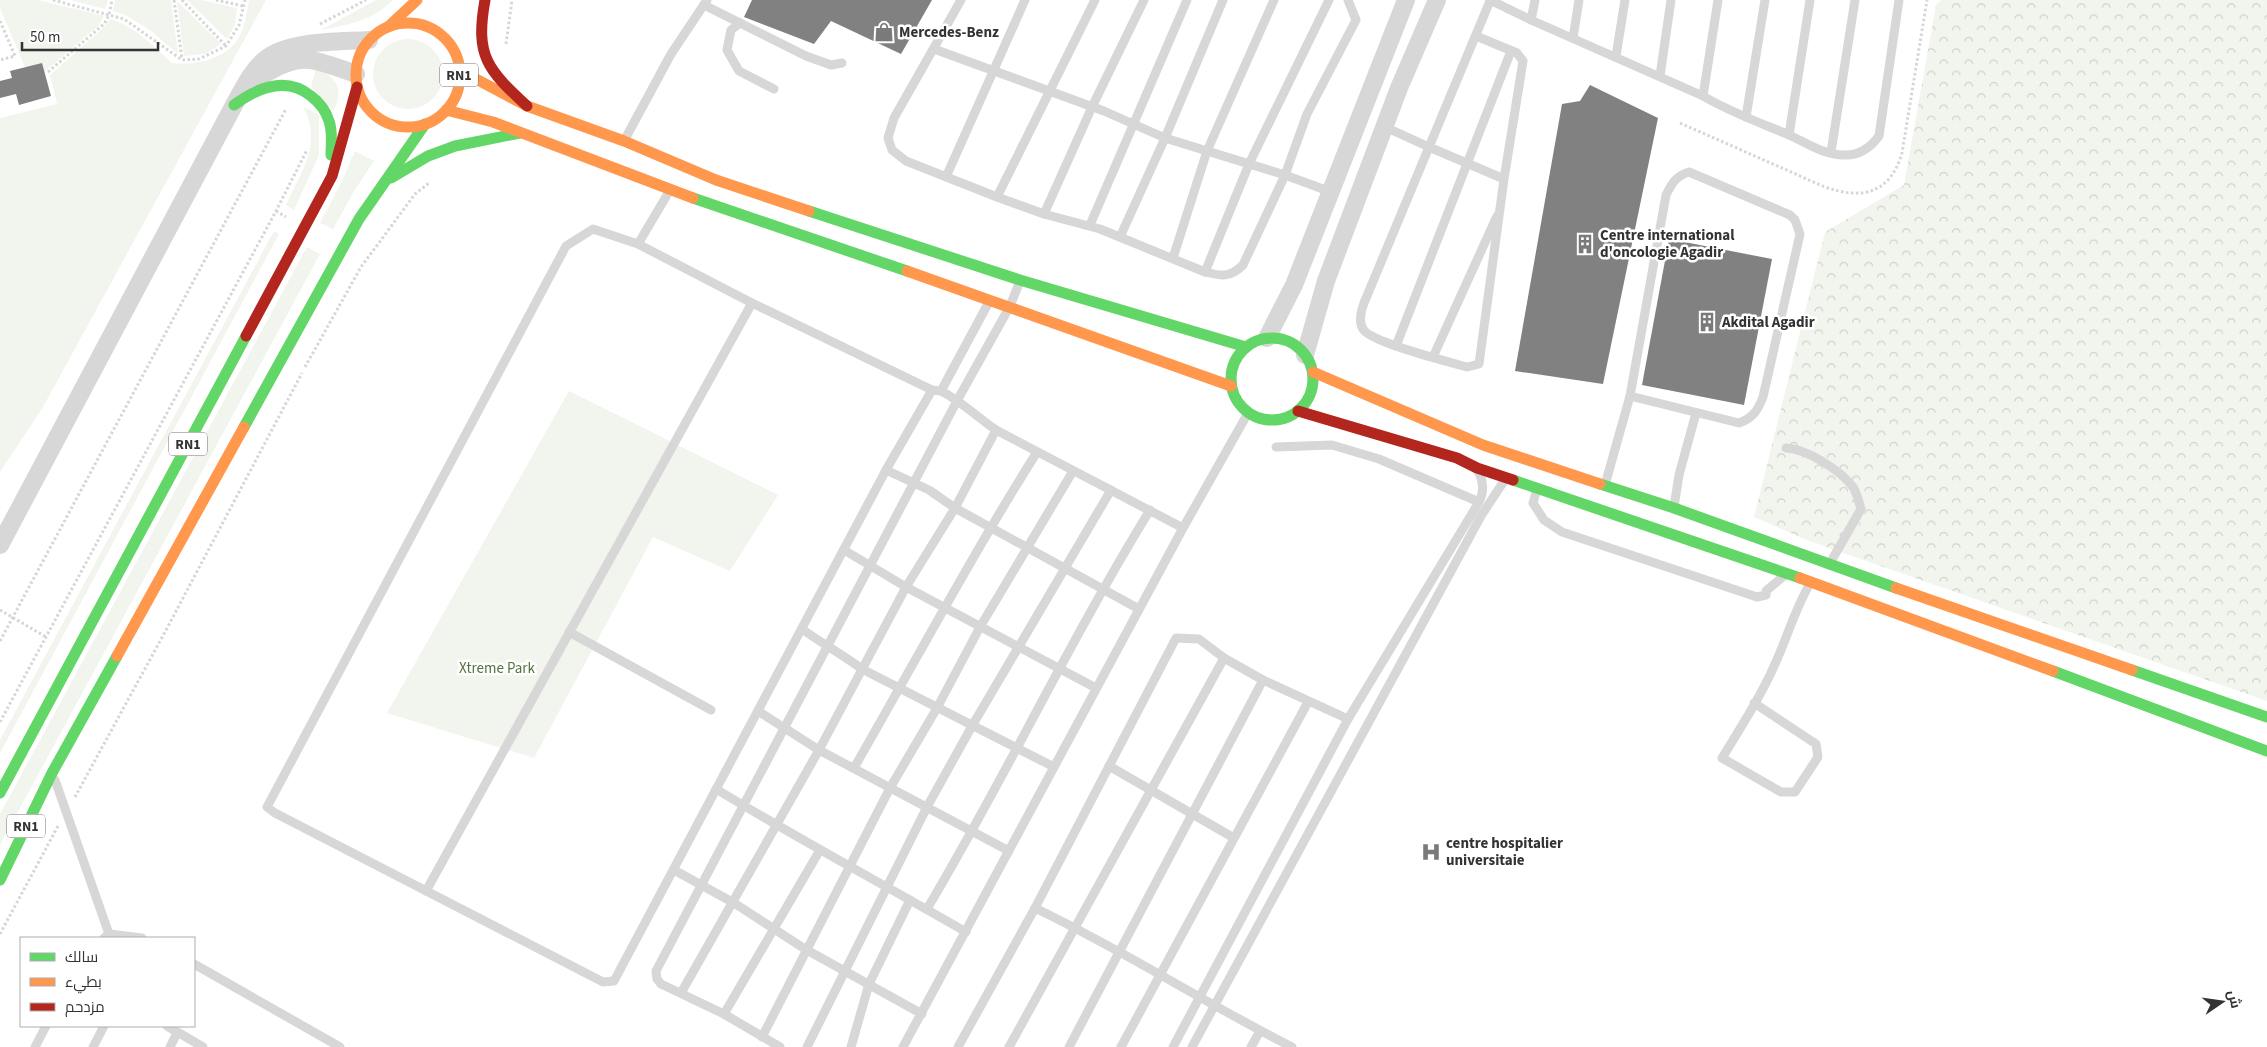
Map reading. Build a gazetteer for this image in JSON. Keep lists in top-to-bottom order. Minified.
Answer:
{"streets":{"main road":["RN1"]},"parks":["Xtreme Park"],"places":{"shop":["Mercedes-Benz"],"building":["Centre international d'oncologie Agadir","Akdital Agadir"],"hospital":["centre hospitalier universitaie"]},"legend":["سالك","بطيء","مزدحم"],"scale_bar":"50 m","north":"right"}
